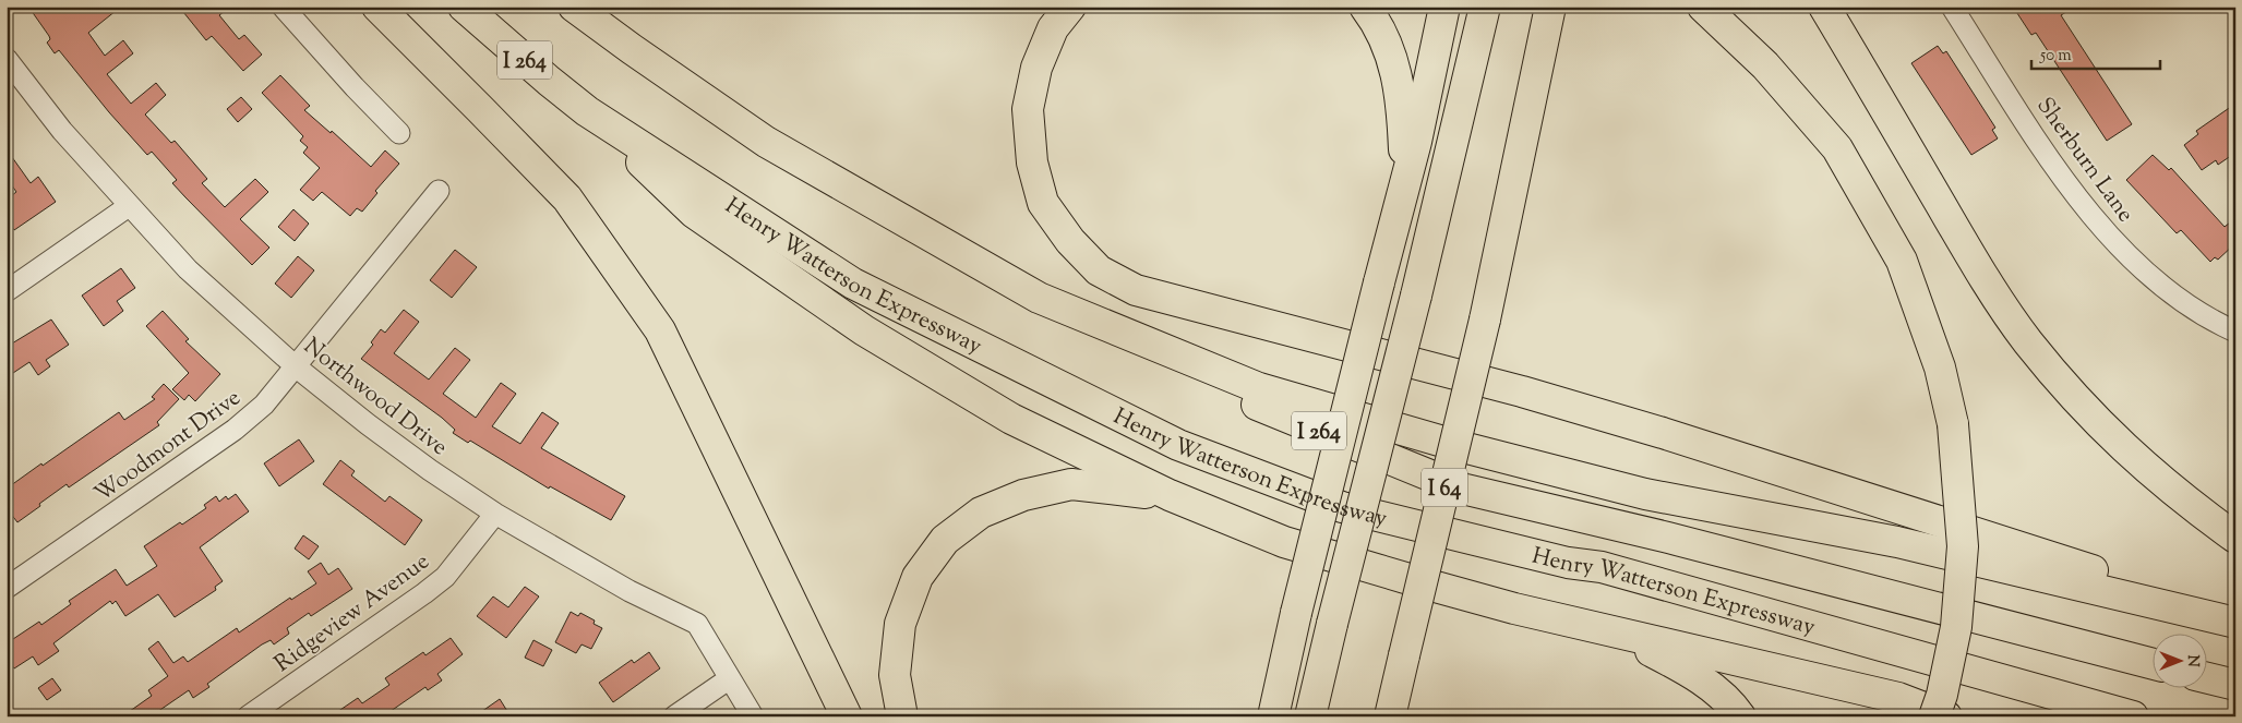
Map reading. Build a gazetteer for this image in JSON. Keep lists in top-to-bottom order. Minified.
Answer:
{"streets":{"highway":["I 264","Henry Watterson Expressway","I 64"],"street":["Sherburn Lane","Northwood Drive","Woodmont Drive","Ridgeview Avenue"]},"crossings":[["Northwood Drive","Woodmont Drive"],["Northwood Drive","Ridgeview Avenue"]],"scale_bar":"50 m","north":"right"}
